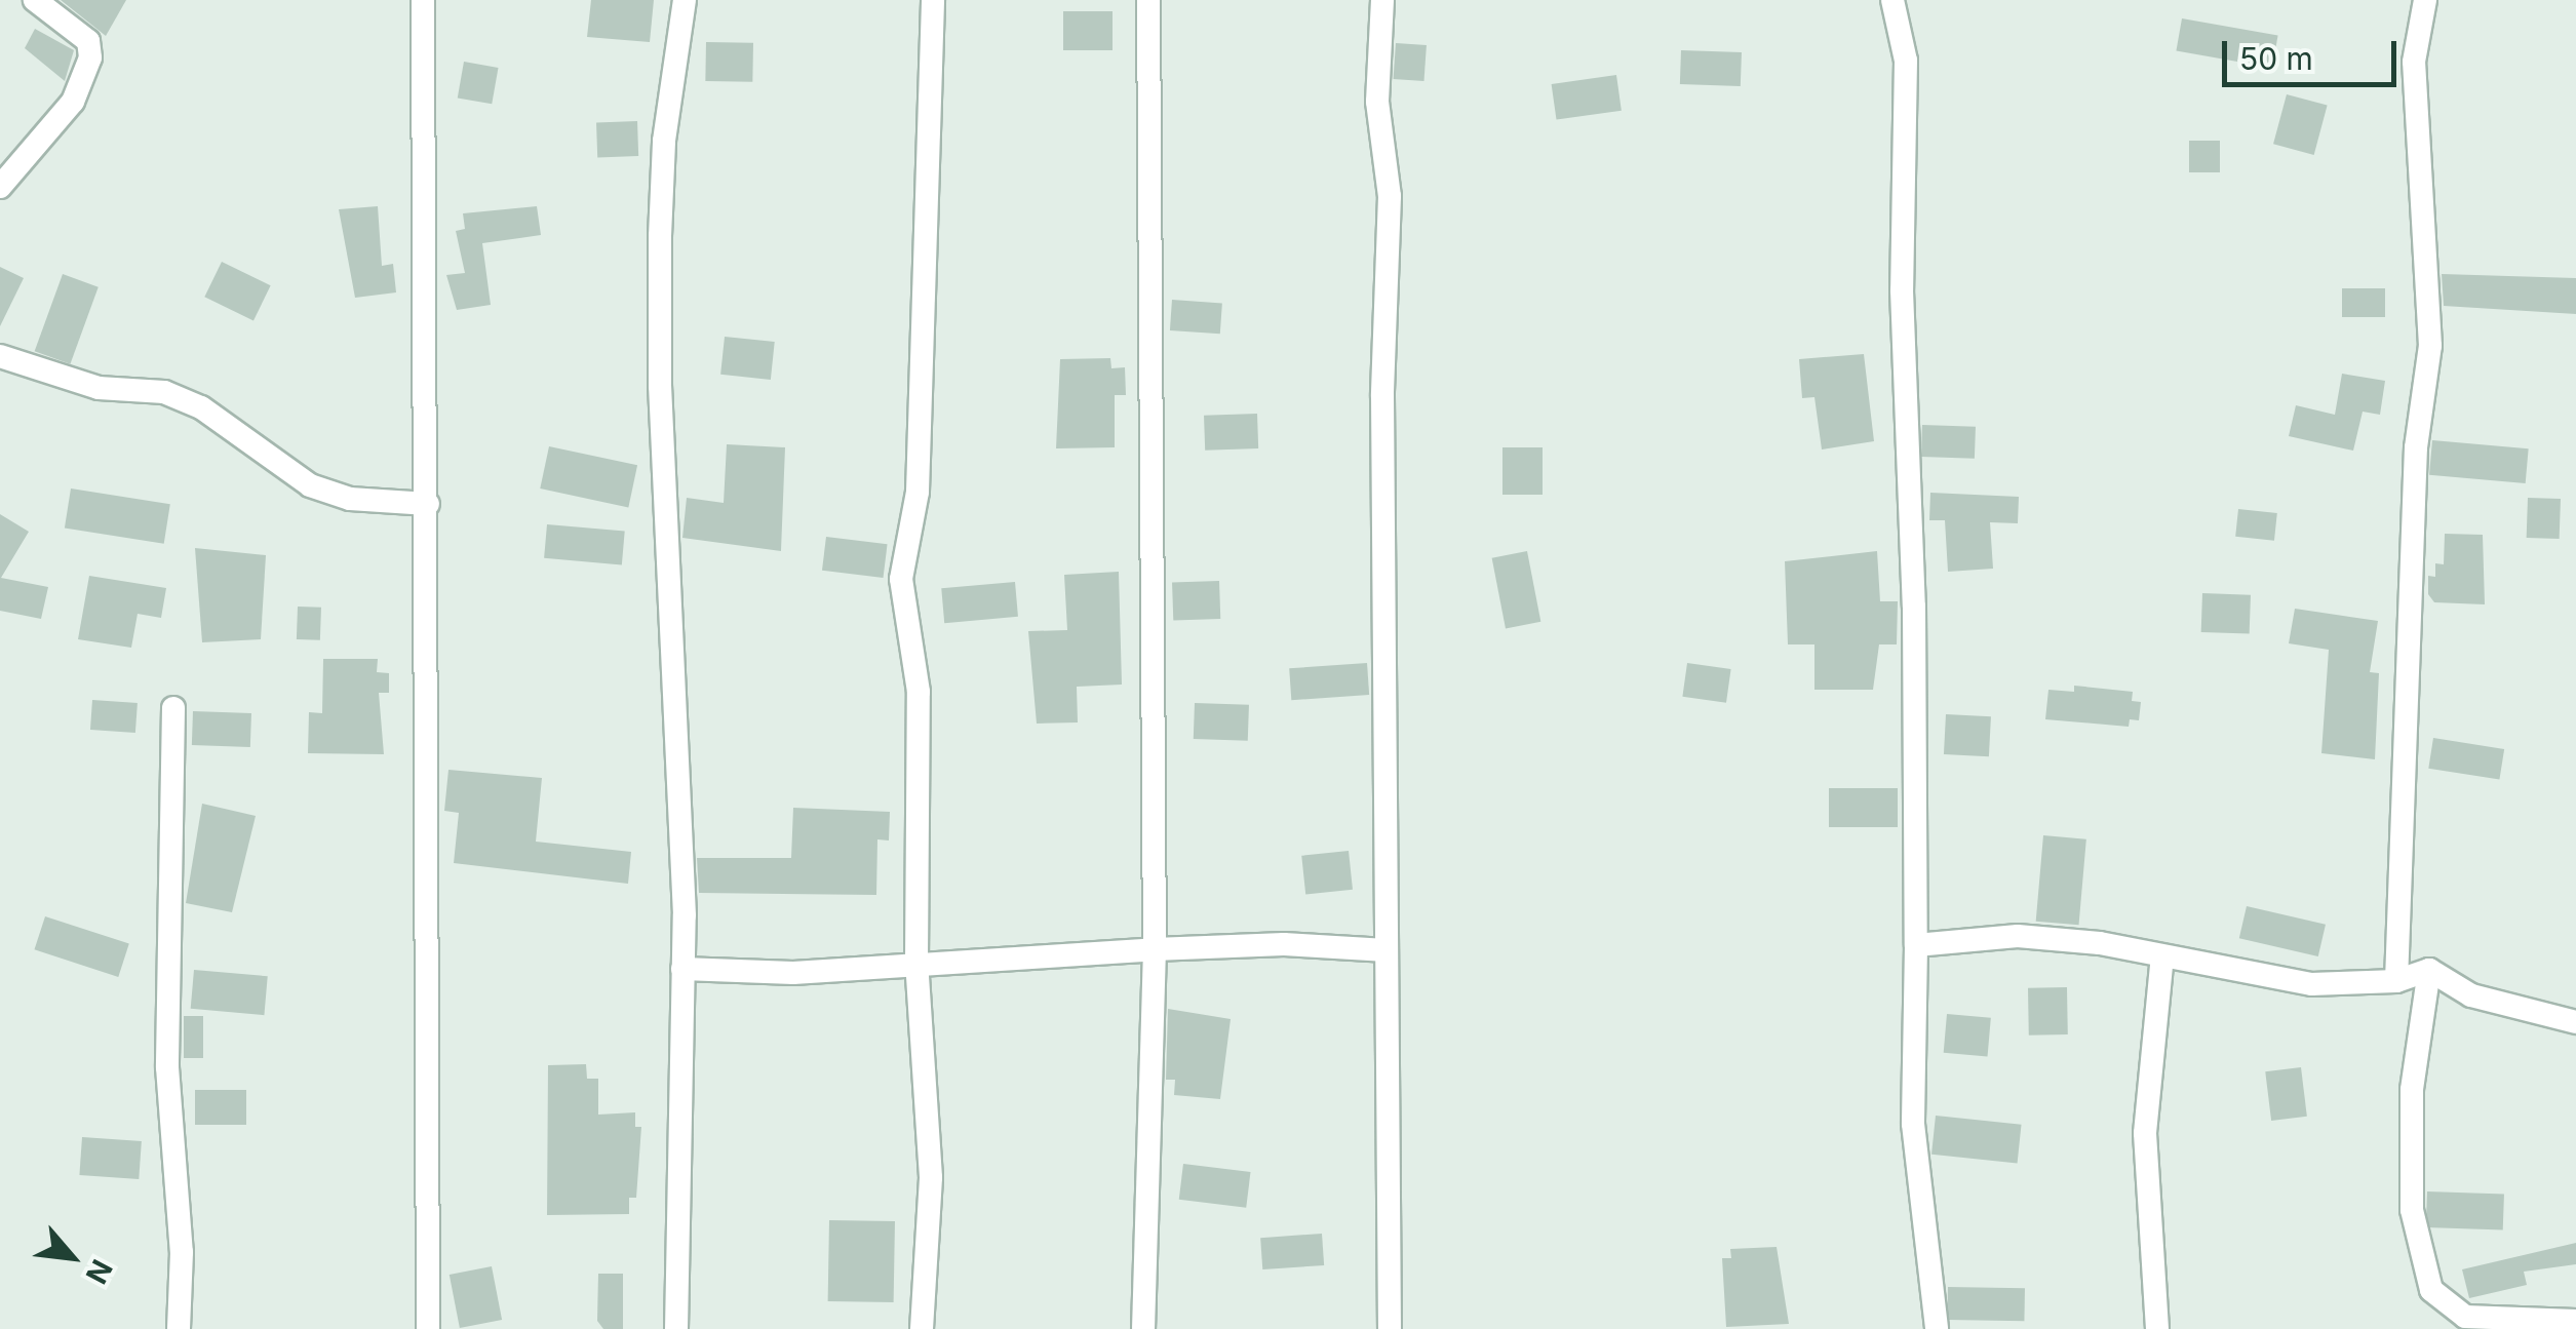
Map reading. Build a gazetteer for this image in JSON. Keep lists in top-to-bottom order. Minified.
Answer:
{"scale_bar":"50 m","north":"bottom right"}
